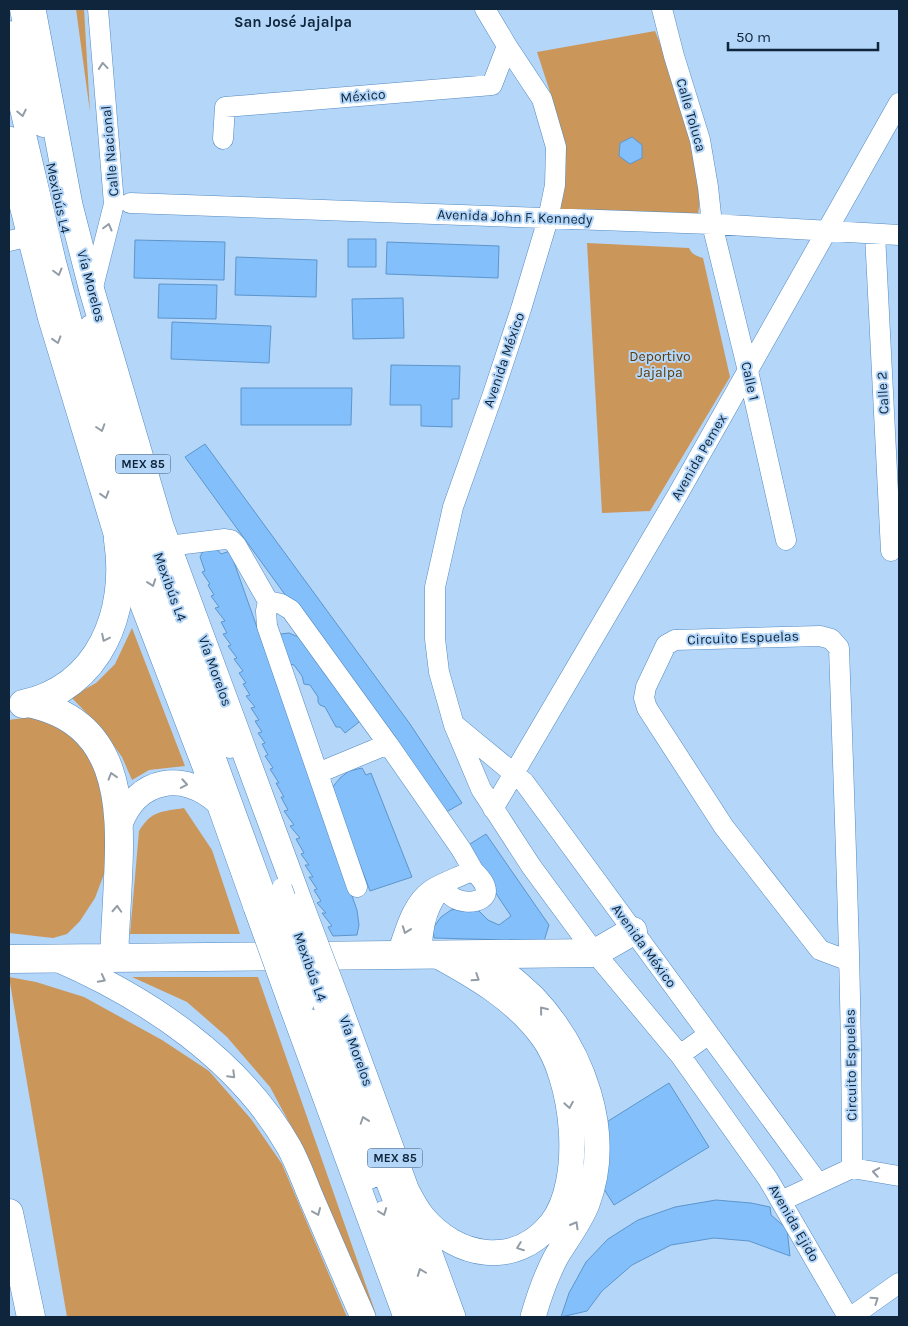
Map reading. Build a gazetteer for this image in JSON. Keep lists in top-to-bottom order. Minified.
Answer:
{"streets":{"main road":["Vía Morelos","MEX 85"],"street":["México","Calle Toluca","Calle Nacional","Mexibús L4","Avenida John F. Kennedy","Avenida México","Calle 1","Calle 2","Avenida Pemex","Circuito Espuelas","Avenida Ejido"]},"crossings":[["México","Avenida México"],["Calle Toluca","Avenida John F. Kennedy"],["Calle Toluca","Calle 1"],["Calle Nacional","Vía Morelos"],["Mexibús L4","Vía Morelos"],["Avenida John F. Kennedy","Avenida México"],["Avenida John F. Kennedy","Calle 1"],["Avenida John F. Kennedy","Calle 2"],["Avenida John F. Kennedy","Avenida Pemex"],["Avenida México","Avenida Pemex"],["Avenida México","Avenida Ejido"],["Calle 1","Avenida Pemex"]],"one_way":["Calle Nacional"],"districts":["San José Jajalpa"],"parks":["Deportivo Jajalpa"],"scale_bar":"50 m"}
